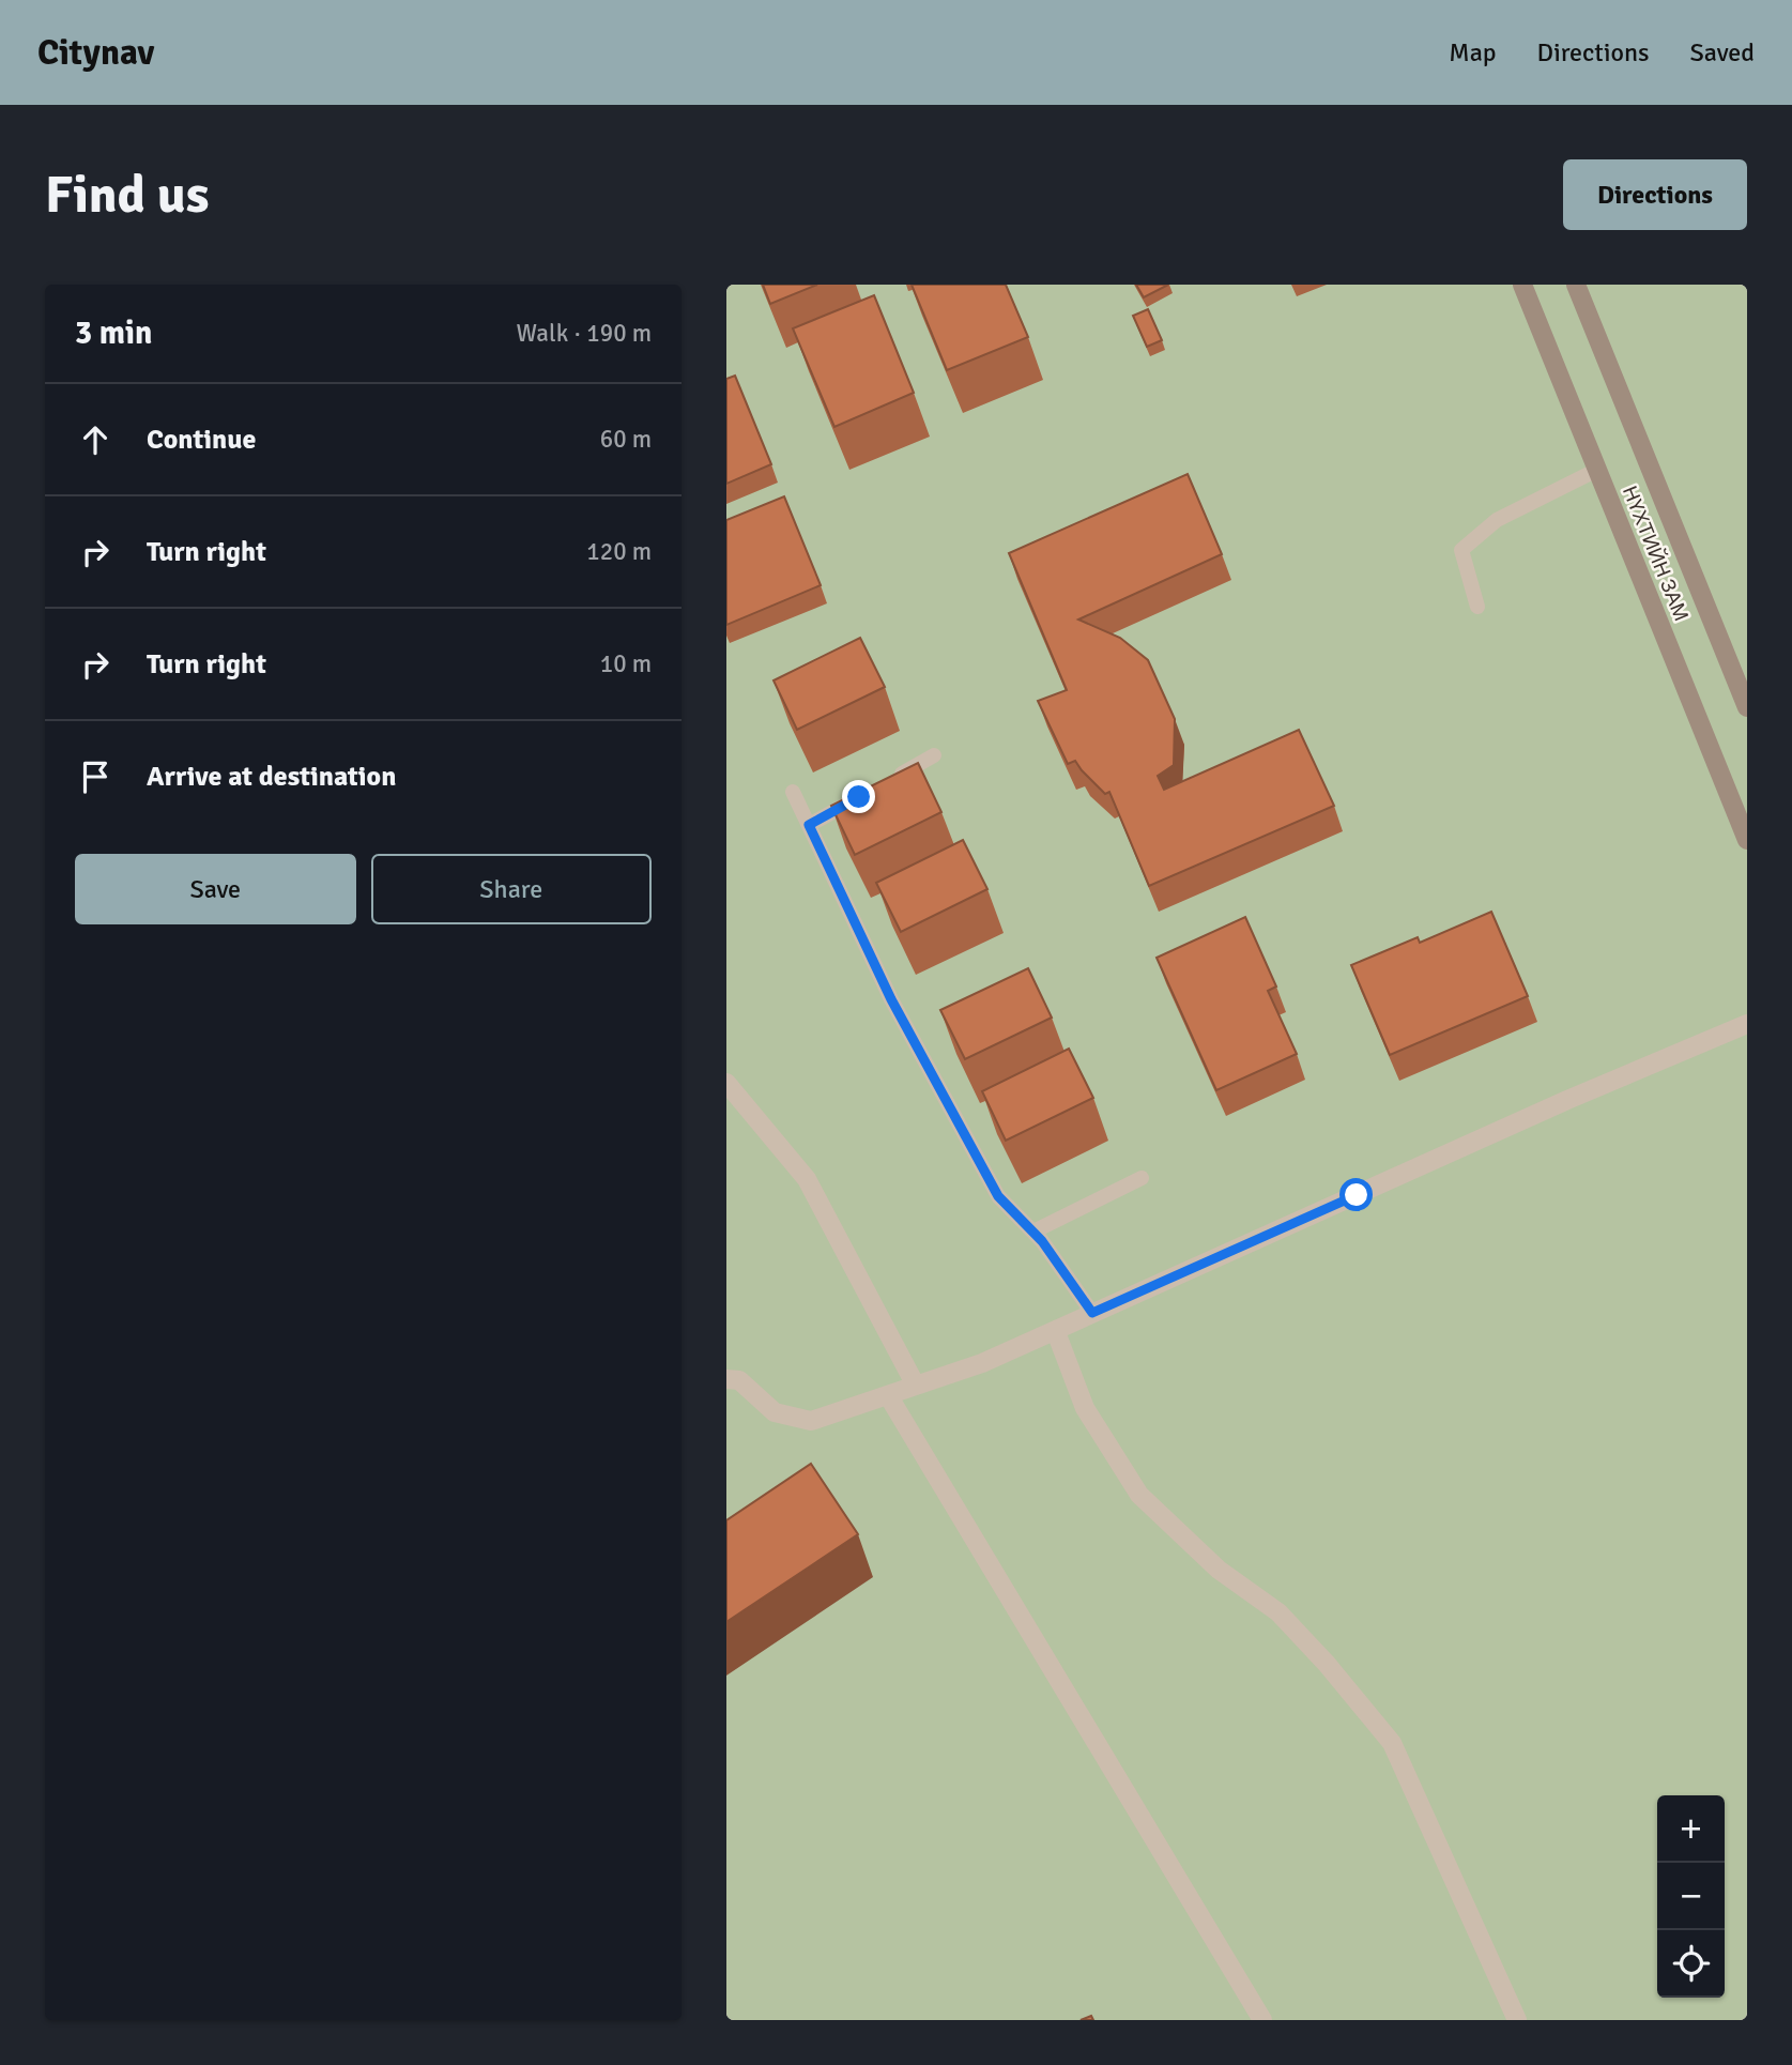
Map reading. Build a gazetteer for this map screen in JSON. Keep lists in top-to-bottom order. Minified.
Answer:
{"streets":{"main road":["НҮХТИЙН ЗАМ"]},"page":{"header":"Citynav","nav":["Map","Directions","Saved"],"buttons":["Directions",["Save","Share"]],"title":"Find us","heading":["3 min","Walk · 190 m"],"list":[["Continue","60 m"],["Turn right","120 m"],["Turn right","10 m"],"Arrive at destination"],"map_buttons":["+","−"]}}
